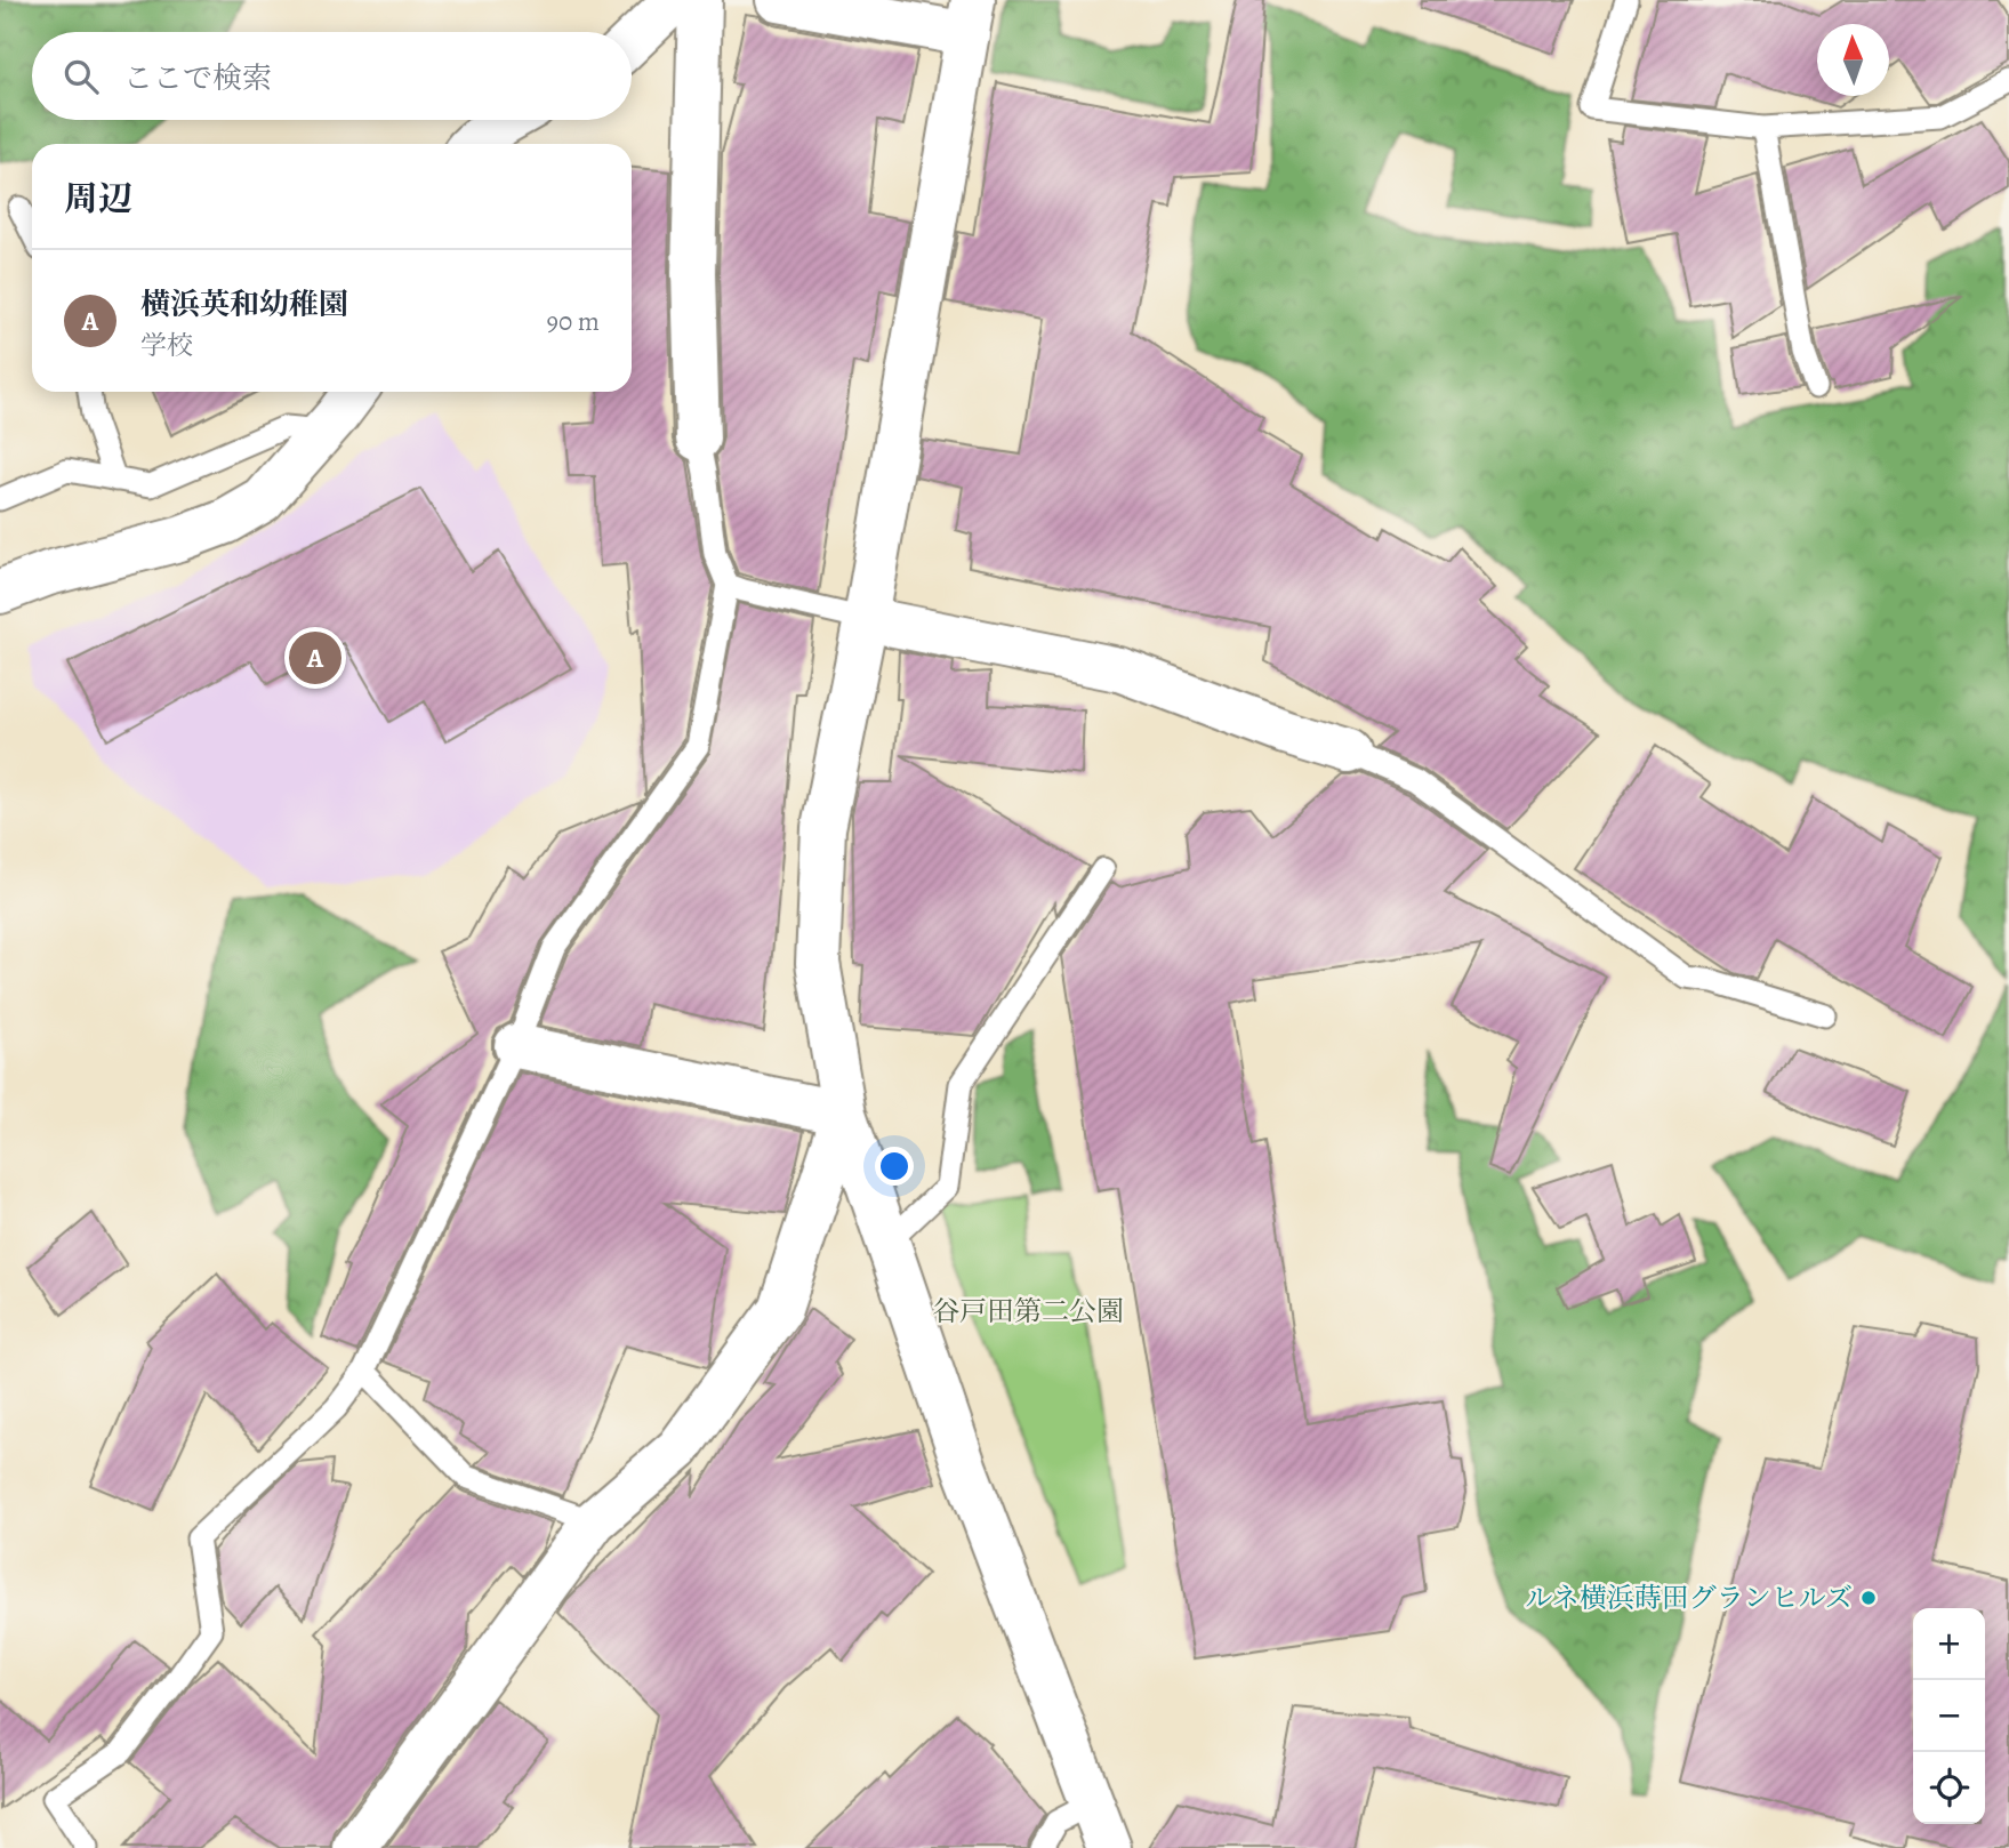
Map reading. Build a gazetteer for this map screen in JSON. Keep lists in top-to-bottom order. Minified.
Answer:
{"parks":["谷戸田第二公園"],"places":["ルネ横浜蒔田グランヒルズ"],"north":"top","page":{"search":"ここで検索","heading":"周辺","list":[{"mark":"A","name":"横浜英和幼稚園","note":"学校","value":"90 m"}],"pins":"A","map_buttons":["+","−"]}}
